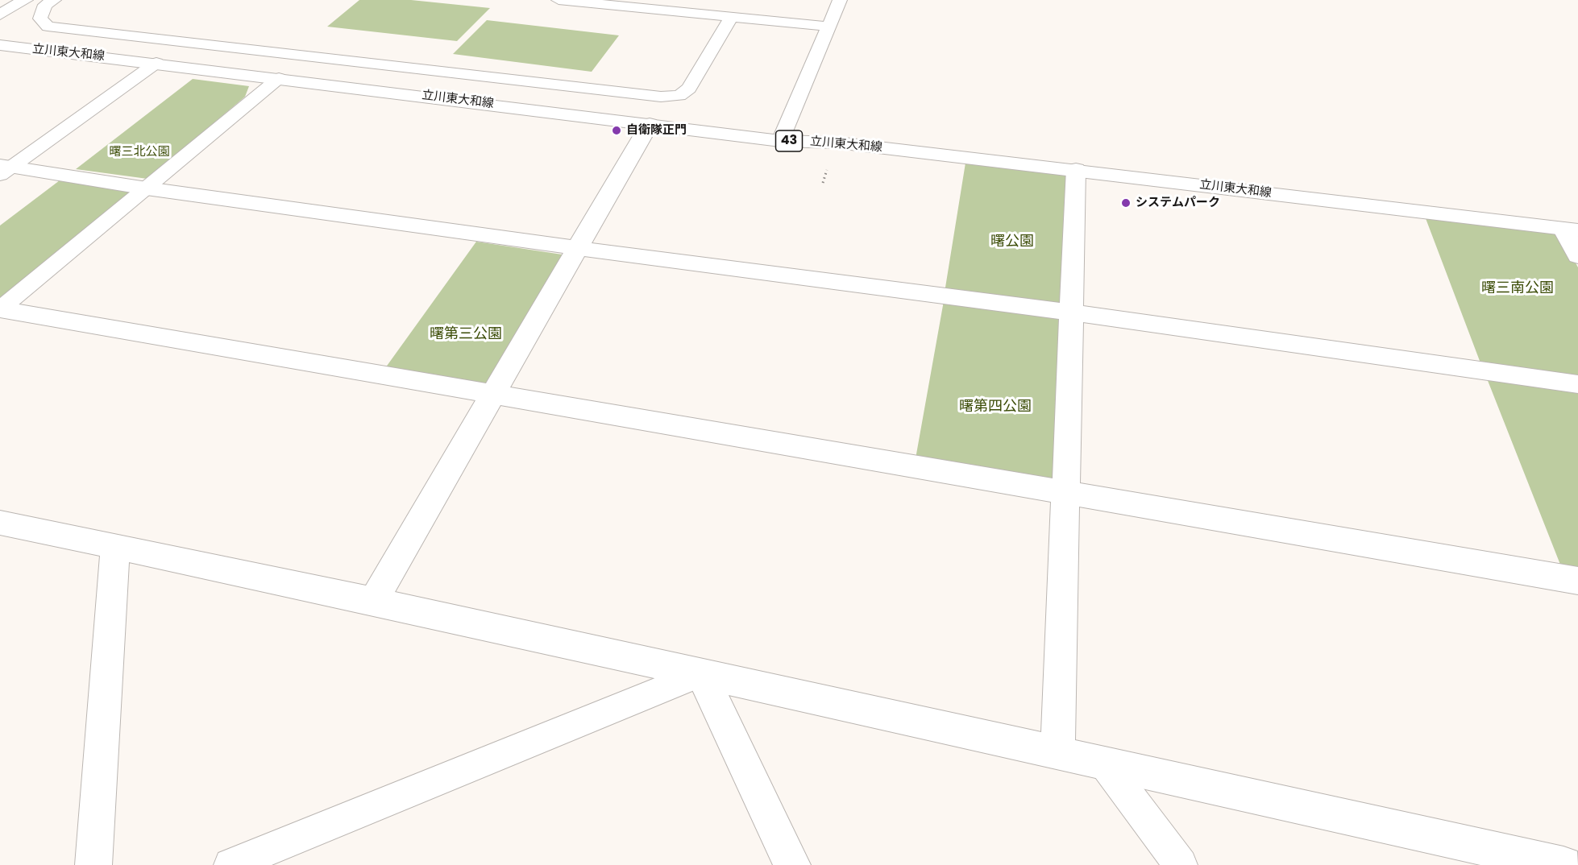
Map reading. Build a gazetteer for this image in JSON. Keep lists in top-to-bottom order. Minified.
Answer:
{"streets":{"street":["立川東大和線","43"]},"parks":["曙三北公園","曙公園","曙三南公園","曙第三公園","曙第四公園"],"places":["自衛隊正門","システムパーク"]}
